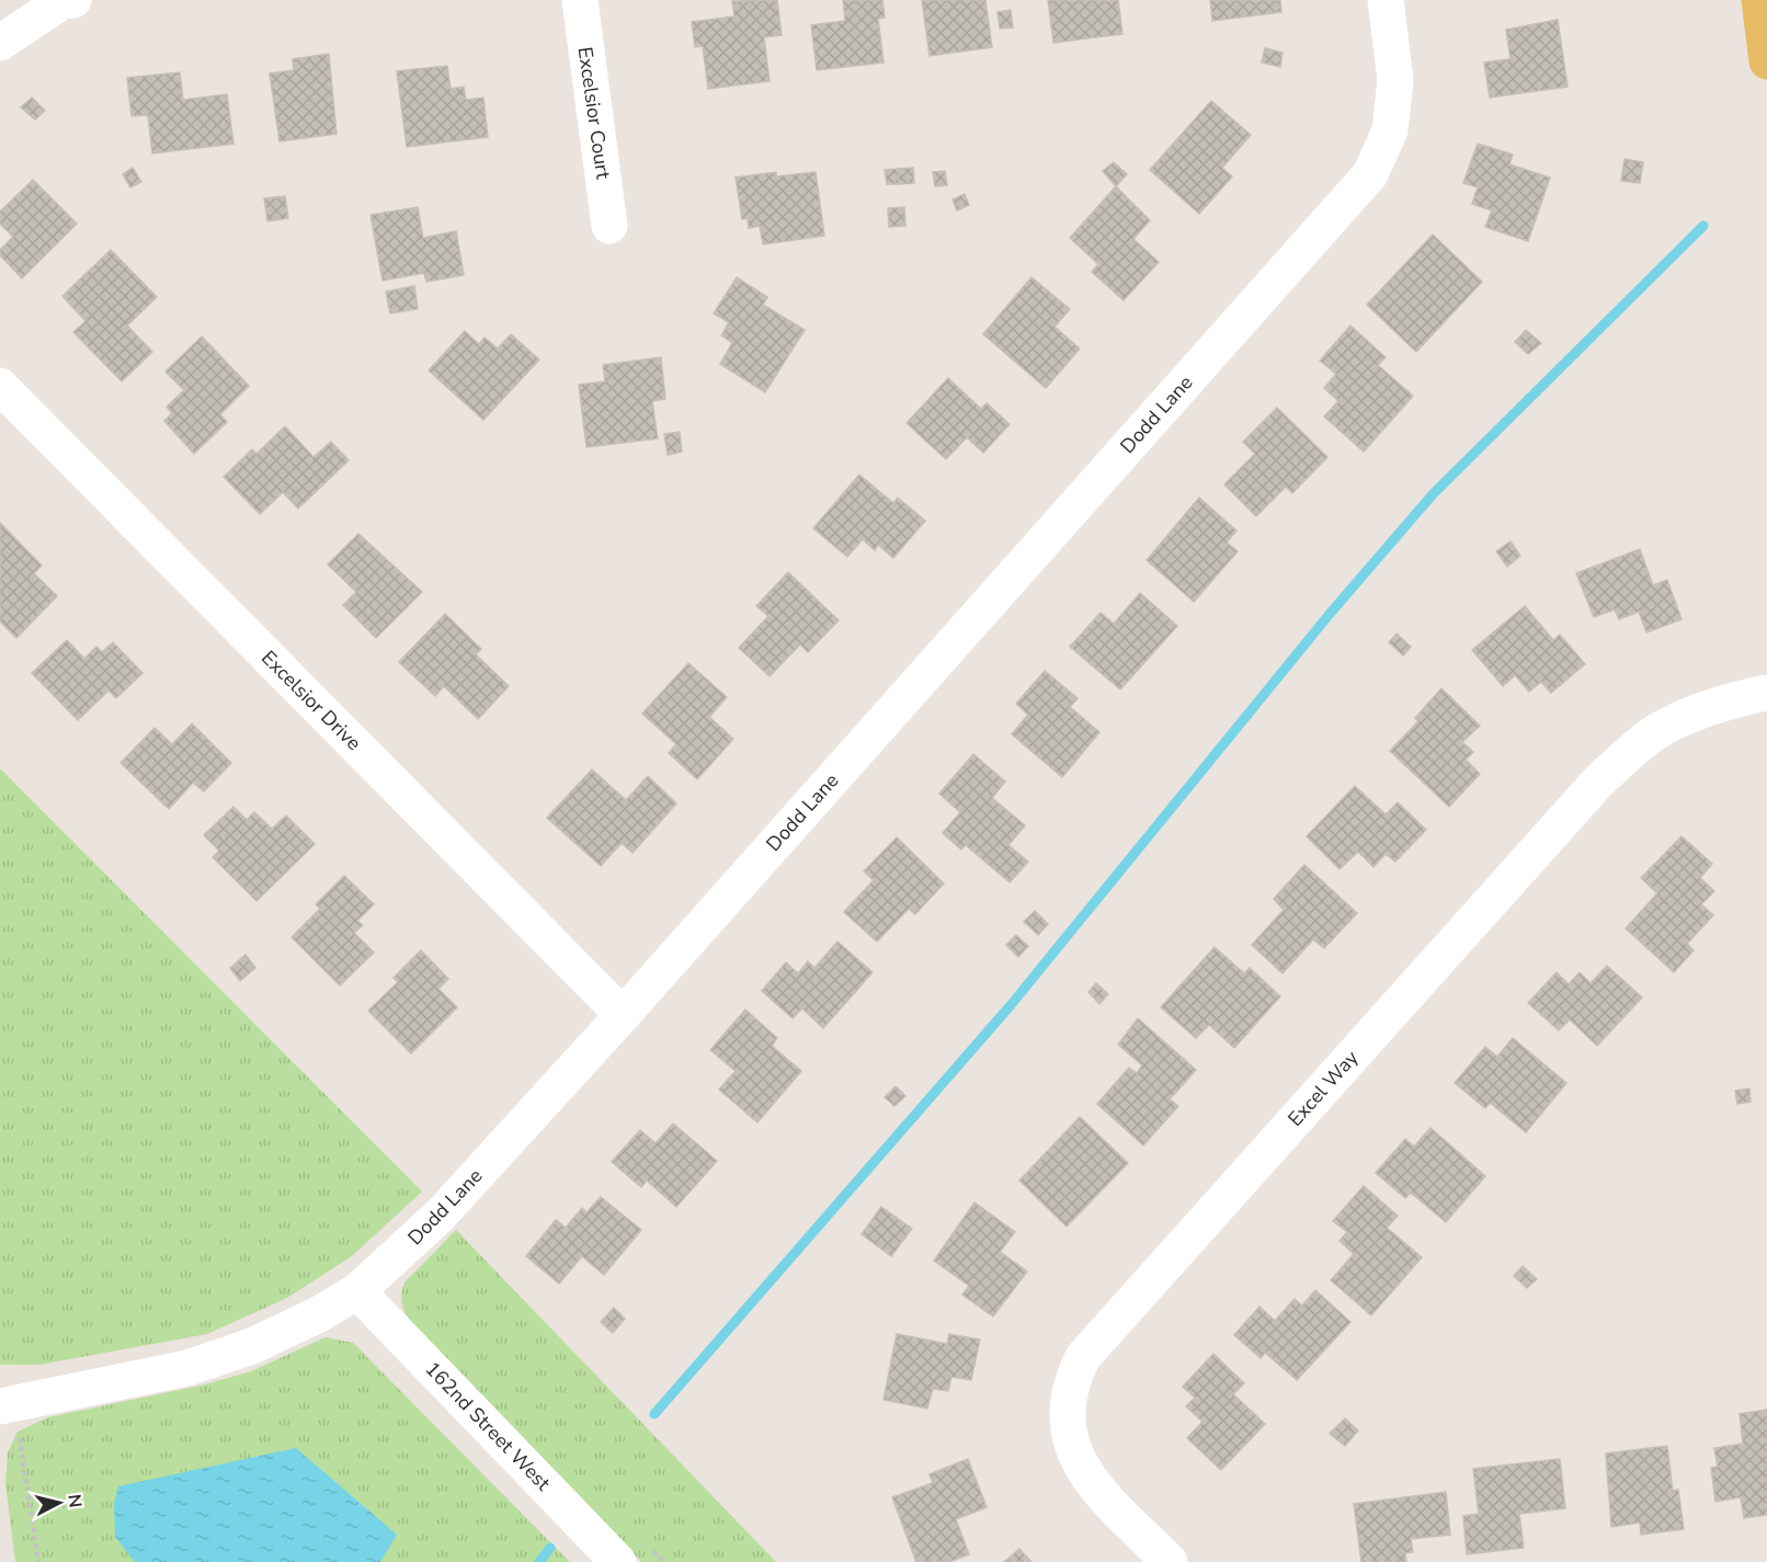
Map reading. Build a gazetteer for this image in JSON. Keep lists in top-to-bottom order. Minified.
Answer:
{"streets":{"street":["Excelsior Court","Dodd Lane","Excelsior Drive","Excel Way","162nd Street West"]},"crossings":[["Dodd Lane","Excelsior Drive"],["Dodd Lane","162nd Street West"]],"north":"right"}
